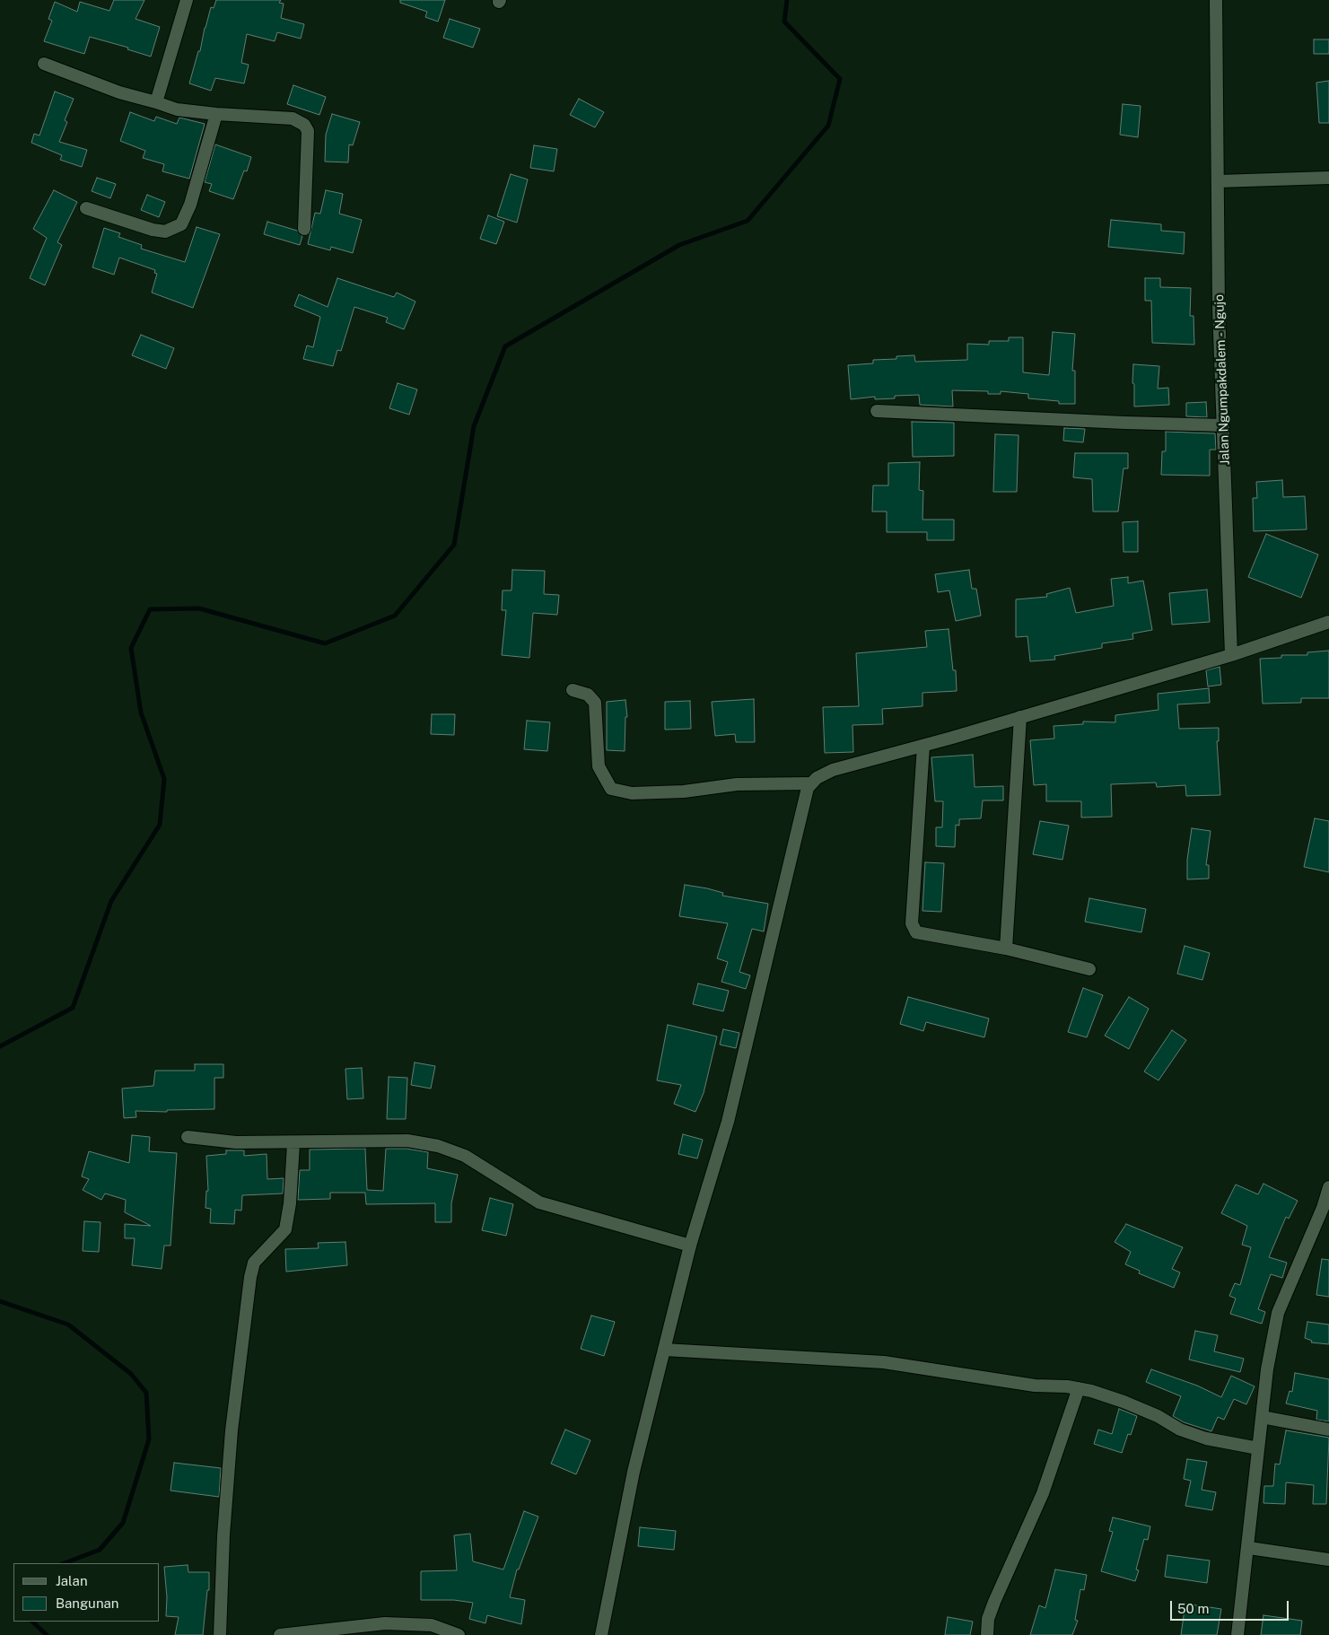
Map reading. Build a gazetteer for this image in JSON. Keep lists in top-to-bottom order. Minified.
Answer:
{"streets":{"street":["Jalan Ngumpakdalem - Ngujo"]},"legend":["Jalan","Bangunan"],"scale_bar":"50 m"}
